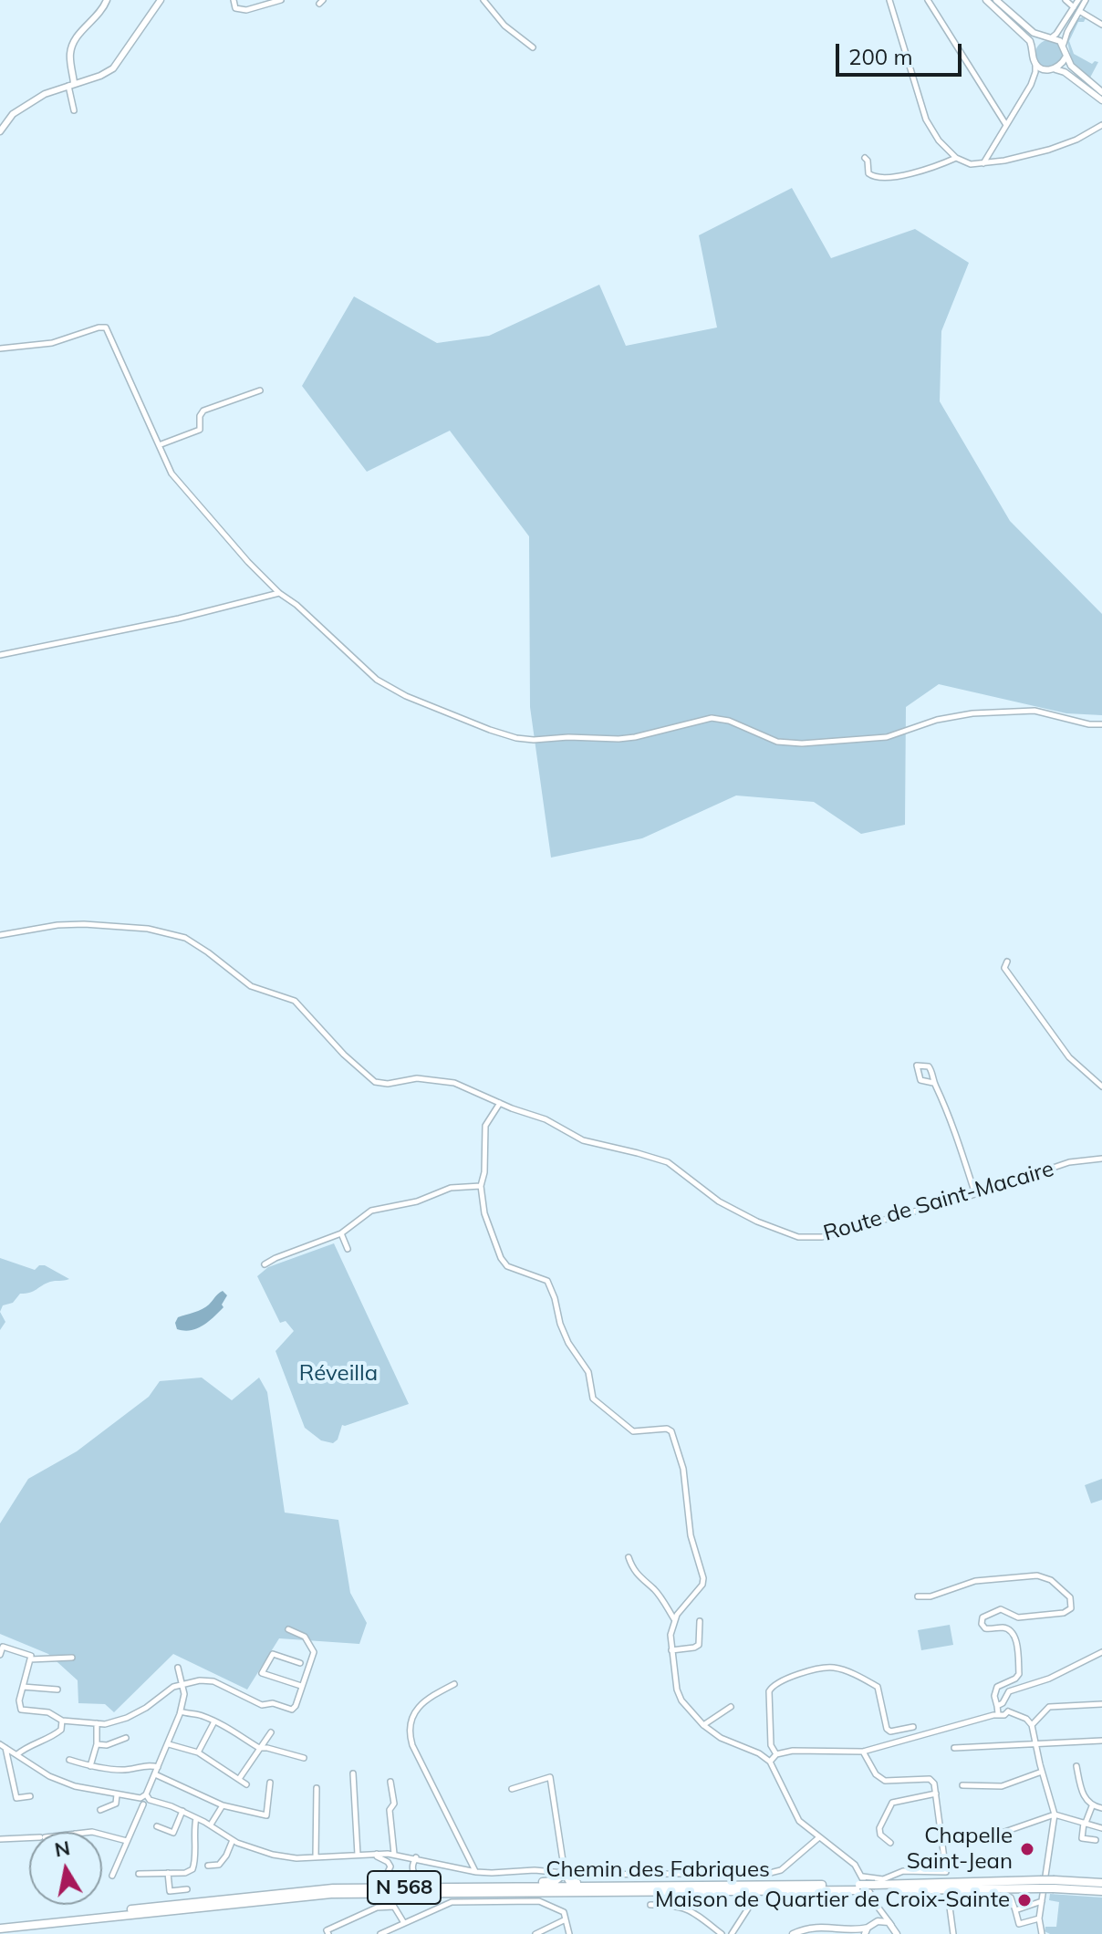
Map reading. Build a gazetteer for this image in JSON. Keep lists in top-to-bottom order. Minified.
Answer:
{"streets":{"highway":["N 568"],"street":["Route de Saint-Macaire","Chemin des Fabriques"]},"parks":["Réveilla"],"places":["Chapelle Saint-Jean","Maison de Quartier de Croix-Sainte"],"scale_bar":"200 m","north":"top"}
